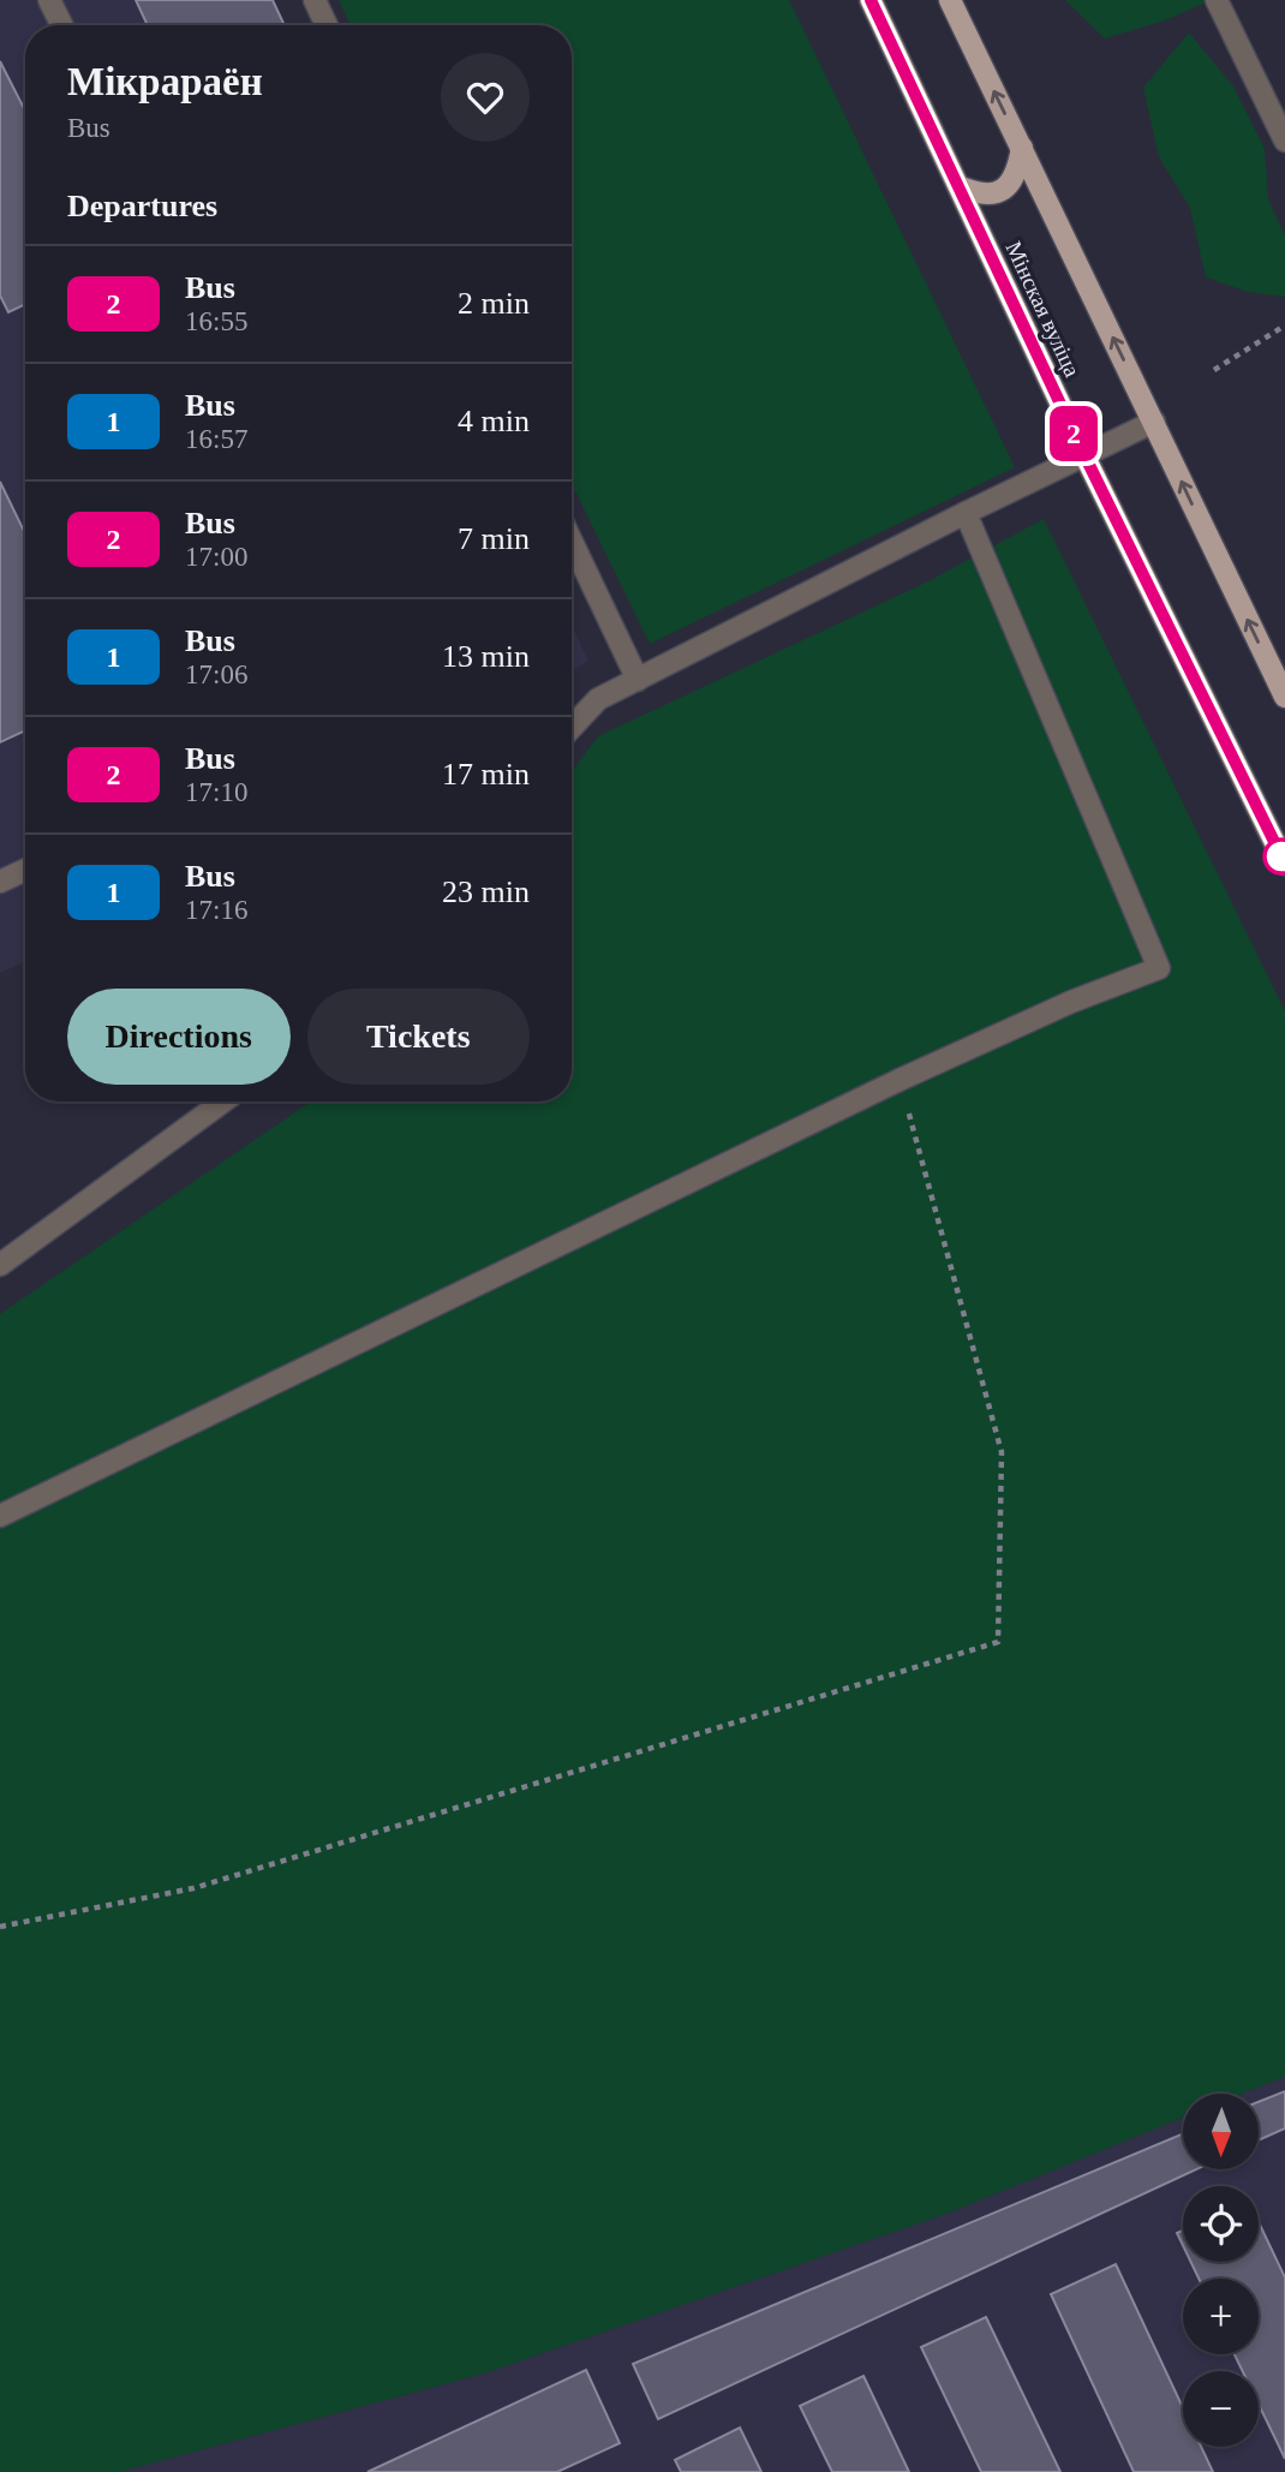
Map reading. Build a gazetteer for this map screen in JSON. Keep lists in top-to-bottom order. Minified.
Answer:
{"streets":{"main road":["Мінская вуліца"]},"lines":["bus line 2"],"north":"bottom","page":{"on_map":"2","heading":[["Мікрараён","Bus"],"Departures"],"list":[{"mark":"2","name":"Bus","note":"16:55","value":"2 min"},{"mark":"1","name":"Bus","note":"16:57","value":"4 min"},{"mark":"2","name":"Bus","note":"17:00","value":"7 min"},{"mark":"1","name":"Bus","note":"17:06","value":"13 min"},{"mark":"2","name":"Bus","note":"17:10","value":"17 min"},{"mark":"1","name":"Bus","note":"17:16","value":"23 min"}],"buttons":["Directions","Tickets"],"map_buttons":["+","−"]}}
